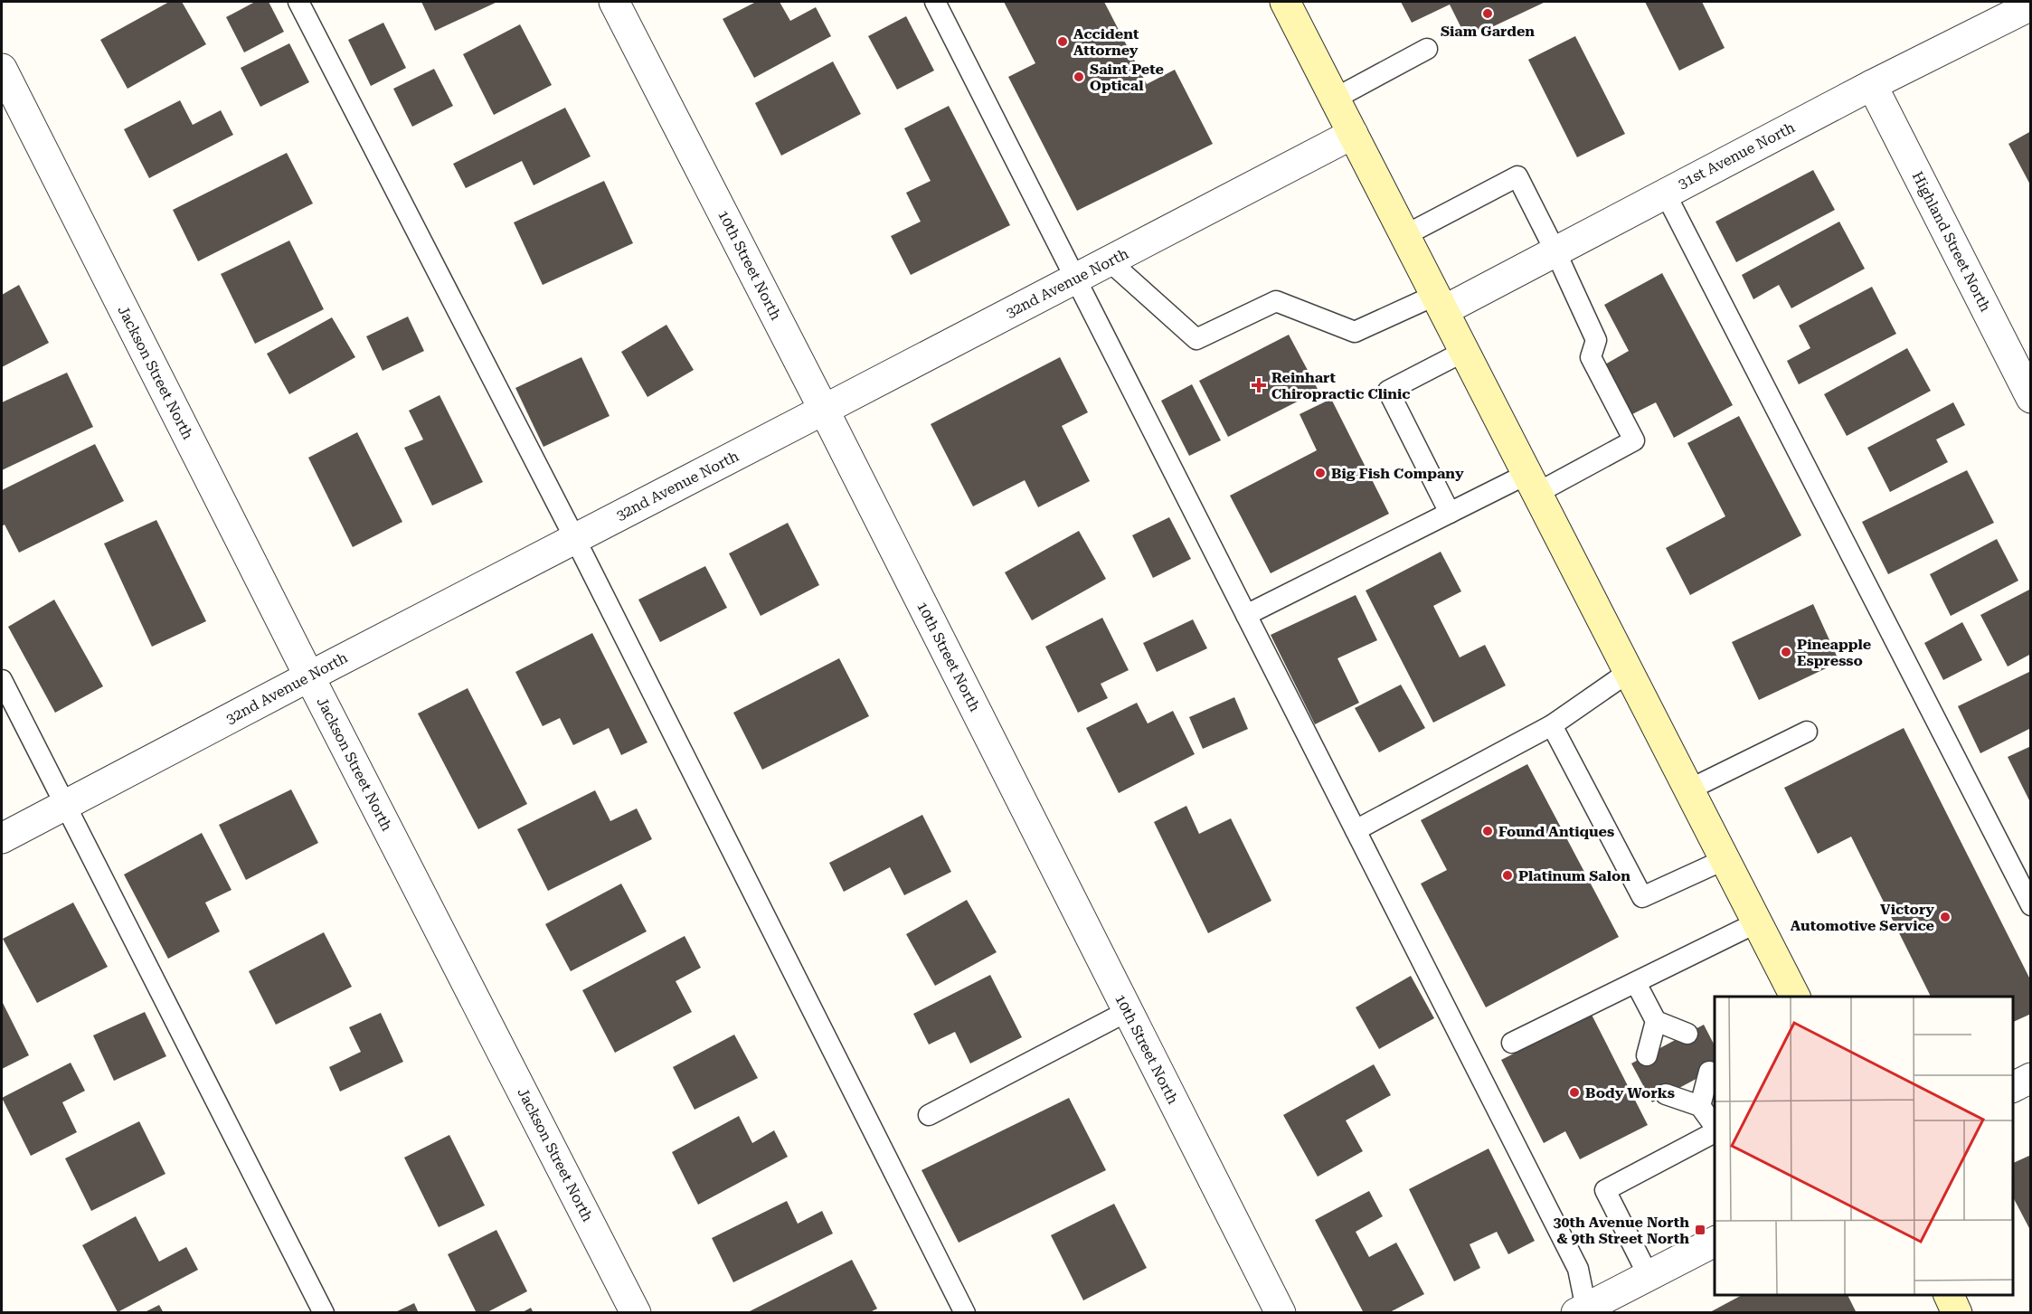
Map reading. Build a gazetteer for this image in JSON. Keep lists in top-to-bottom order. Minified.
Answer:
{"streets":{"street":["31st Avenue North","Highland Street North","10th Street North","32nd Avenue North","Jackson Street North"]},"crossings":[["31st Avenue North","Highland Street North"],["10th Street North","32nd Avenue North"],["32nd Avenue North","Jackson Street North"]],"places":{"other":["Siam Garden","Accident Attorney","Saint Pete Optical","Big Fish Company","Pineapple Espresso","Found Antiques","Platinum Salon","Victory Automotive Service","Body Works"],"health":["Reinhart Chiropractic Clinic"],"transit":["30th Avenue North & 9th Street North"]}}
